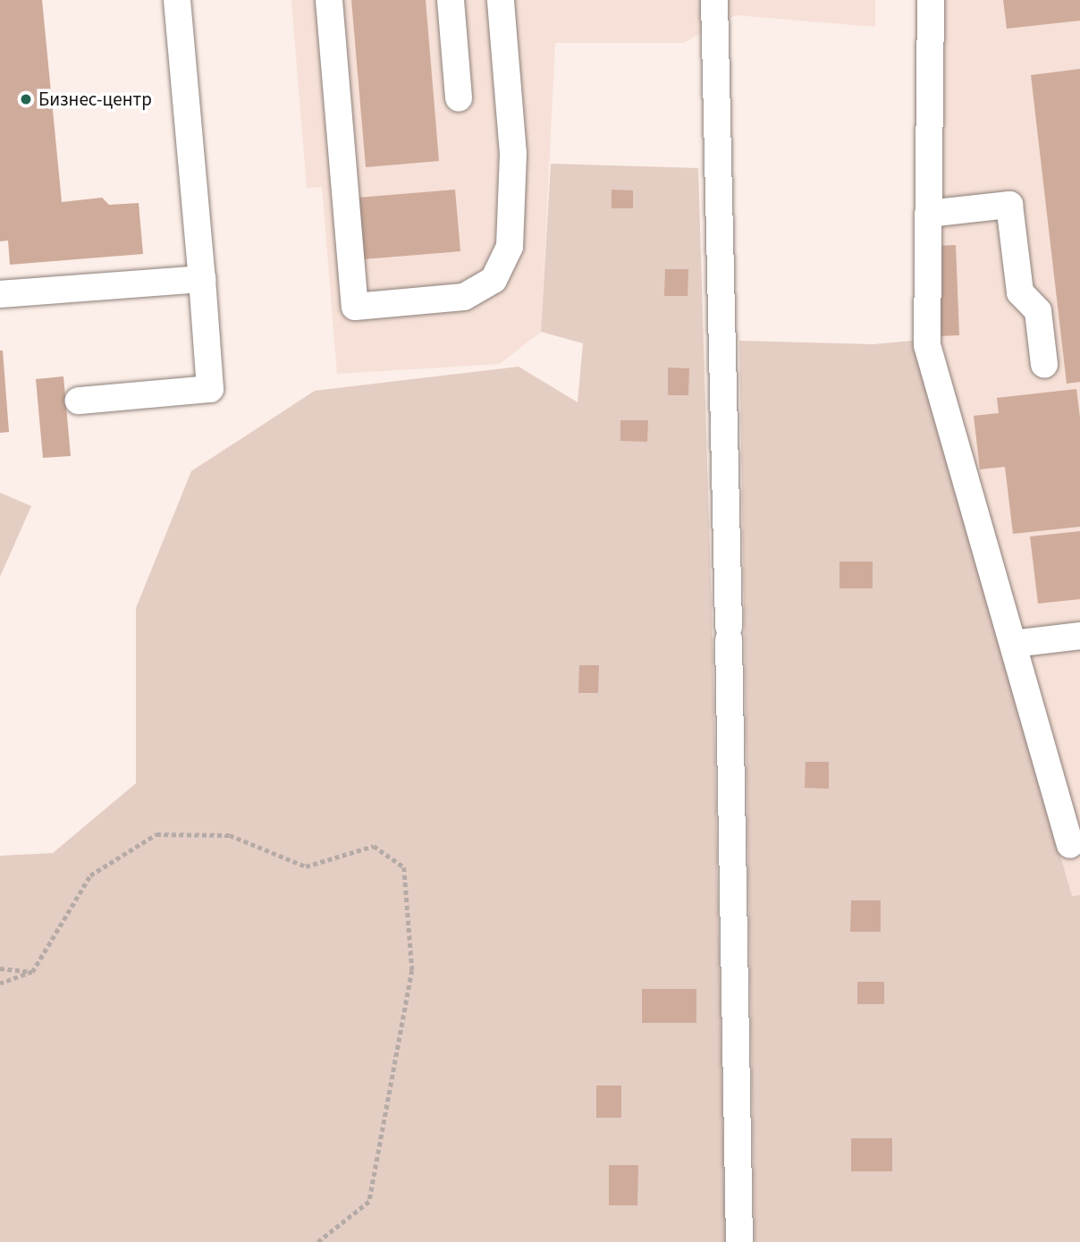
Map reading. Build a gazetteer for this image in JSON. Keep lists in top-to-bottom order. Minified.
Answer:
{"places":["Бизнес-центр"]}
